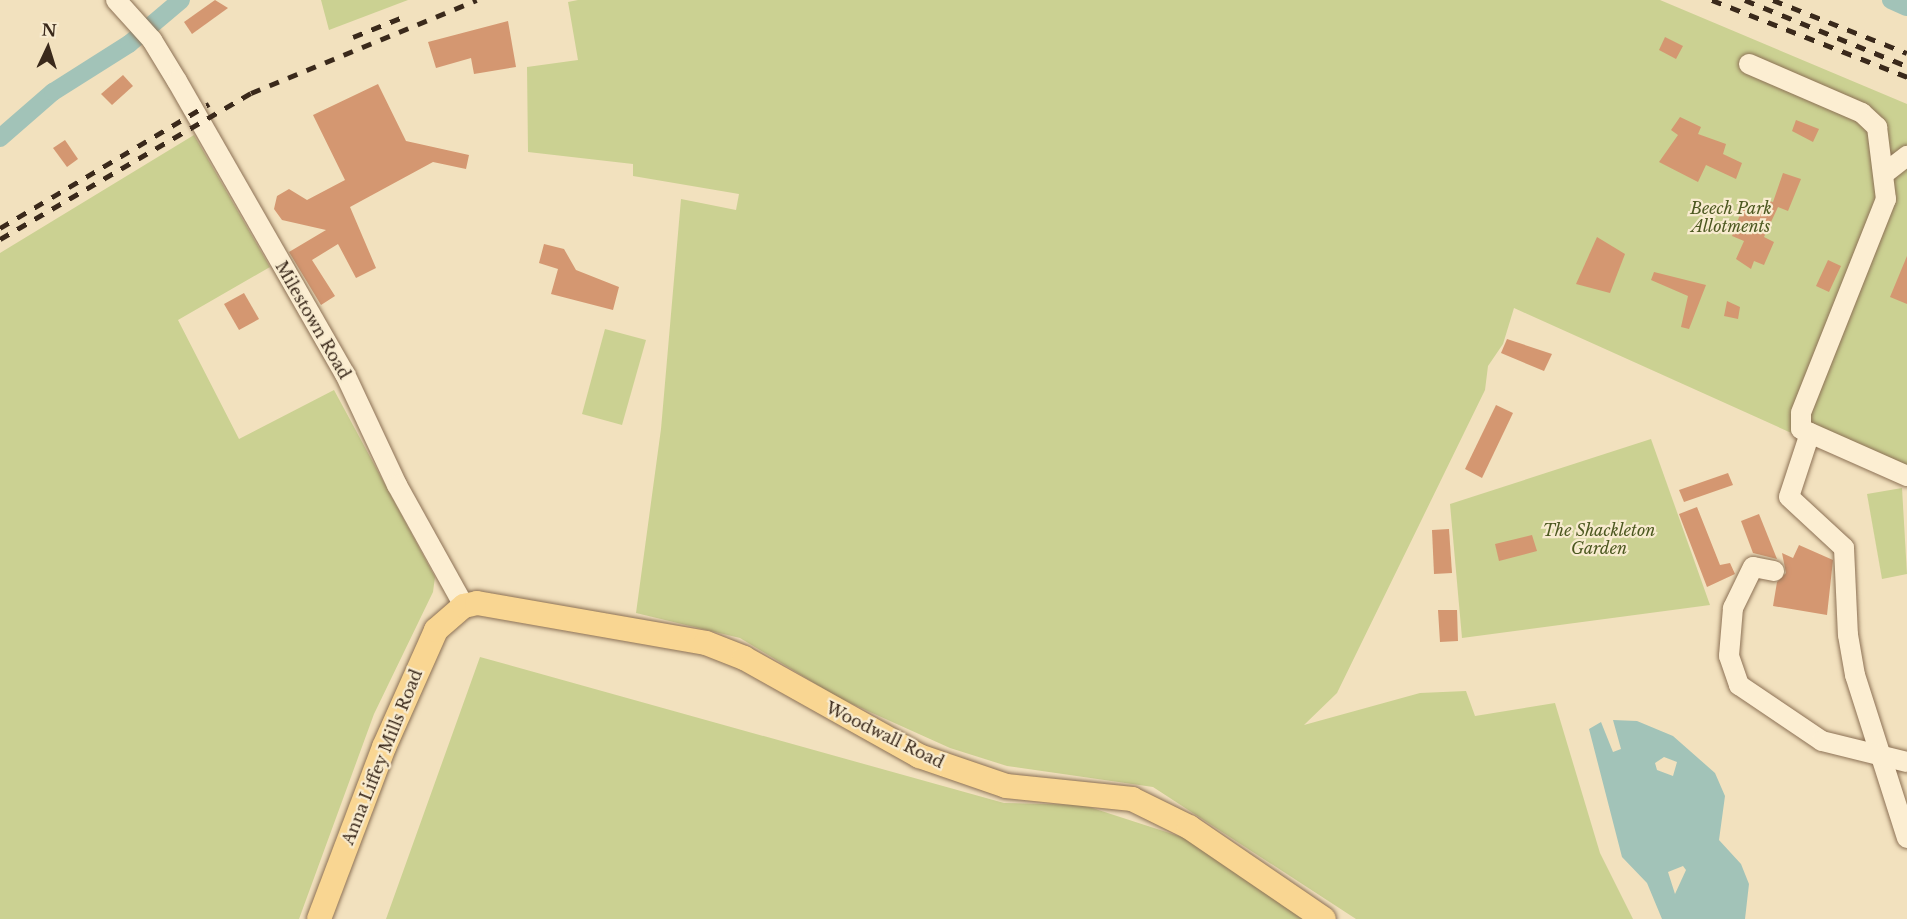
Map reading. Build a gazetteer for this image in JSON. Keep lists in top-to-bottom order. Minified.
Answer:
{"streets":{"main road":["Woodwall Road","Anna Liffey Mills Road"],"street":["Milestown Road"]},"crossings":[["Milestown Road","Woodwall Road"],["Milestown Road","Anna Liffey Mills Road"],["Woodwall Road","Anna Liffey Mills Road"]],"parks":["Beech Park Allotments","The Shackleton Garden"],"north":"top"}
